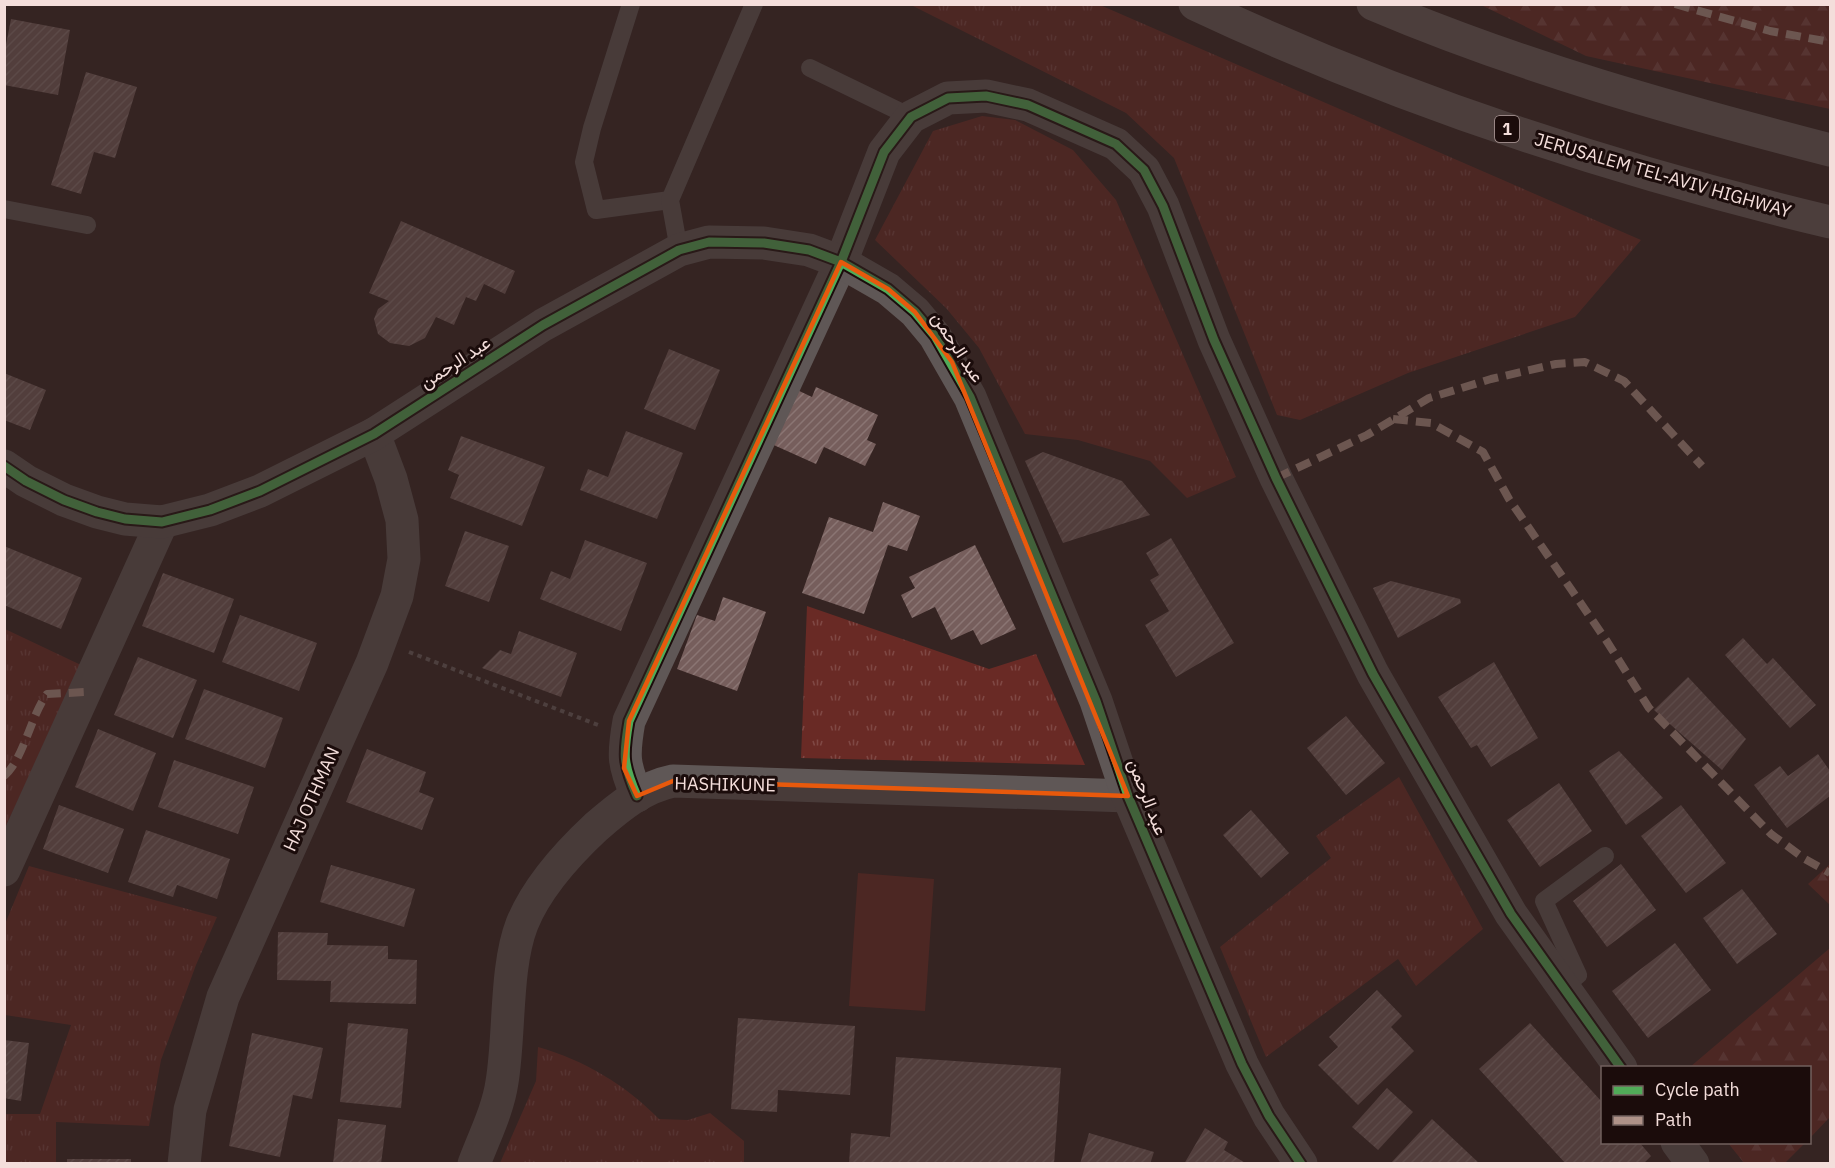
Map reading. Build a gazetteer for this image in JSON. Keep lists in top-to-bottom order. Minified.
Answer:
{"streets":{"highway":["1","JERUSALEM TEL-AVIV HIGHWAY"],"street":["عبد الرحمن","HASHIKUNE","HAJ OTHMAN"]},"crossings":[["عبد الرحمن","HASHIKUNE"],["عبد الرحمن","HAJ OTHMAN"]],"legend":["Cycle path","Path"]}
